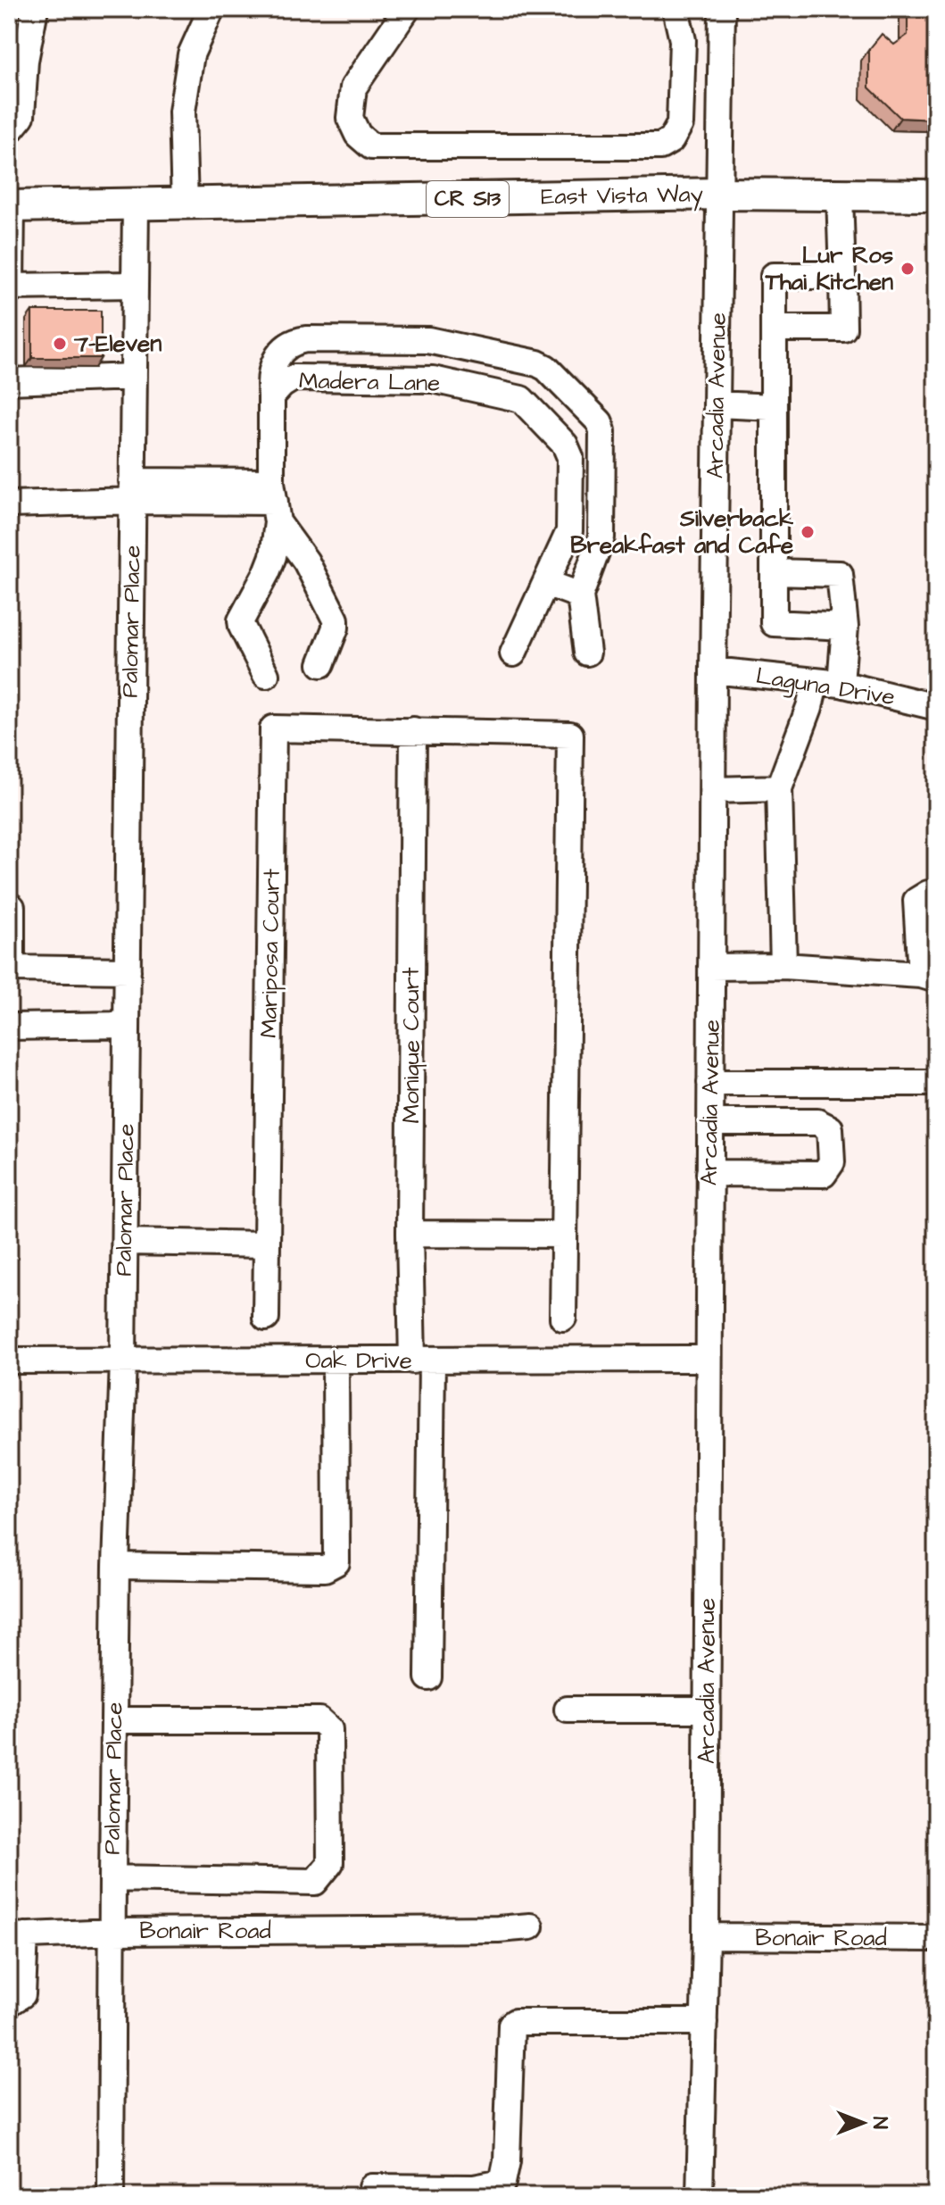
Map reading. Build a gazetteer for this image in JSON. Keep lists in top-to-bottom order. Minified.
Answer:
{"streets":{"main road":["East Vista Way","CR S13"],"street":["Madera Lane","Arcadia Avenue","Palomar Place","Laguna Drive","Mariposa Court","Monique Court","Oak Drive","Bonair Road"]},"crossings":[["East Vista Way","Arcadia Avenue"],["East Vista Way","Palomar Place"],["Arcadia Avenue","Laguna Drive"],["Arcadia Avenue","Oak Drive"],["Arcadia Avenue","Bonair Road"],["Palomar Place","Oak Drive"],["Palomar Place","Bonair Road"],["Mariposa Court","Monique Court"],["Monique Court","Oak Drive"]],"places":["Lur Ros Thai Kitchen","7-Eleven","Silverback Breakfast and Cafe"],"north":"right"}
